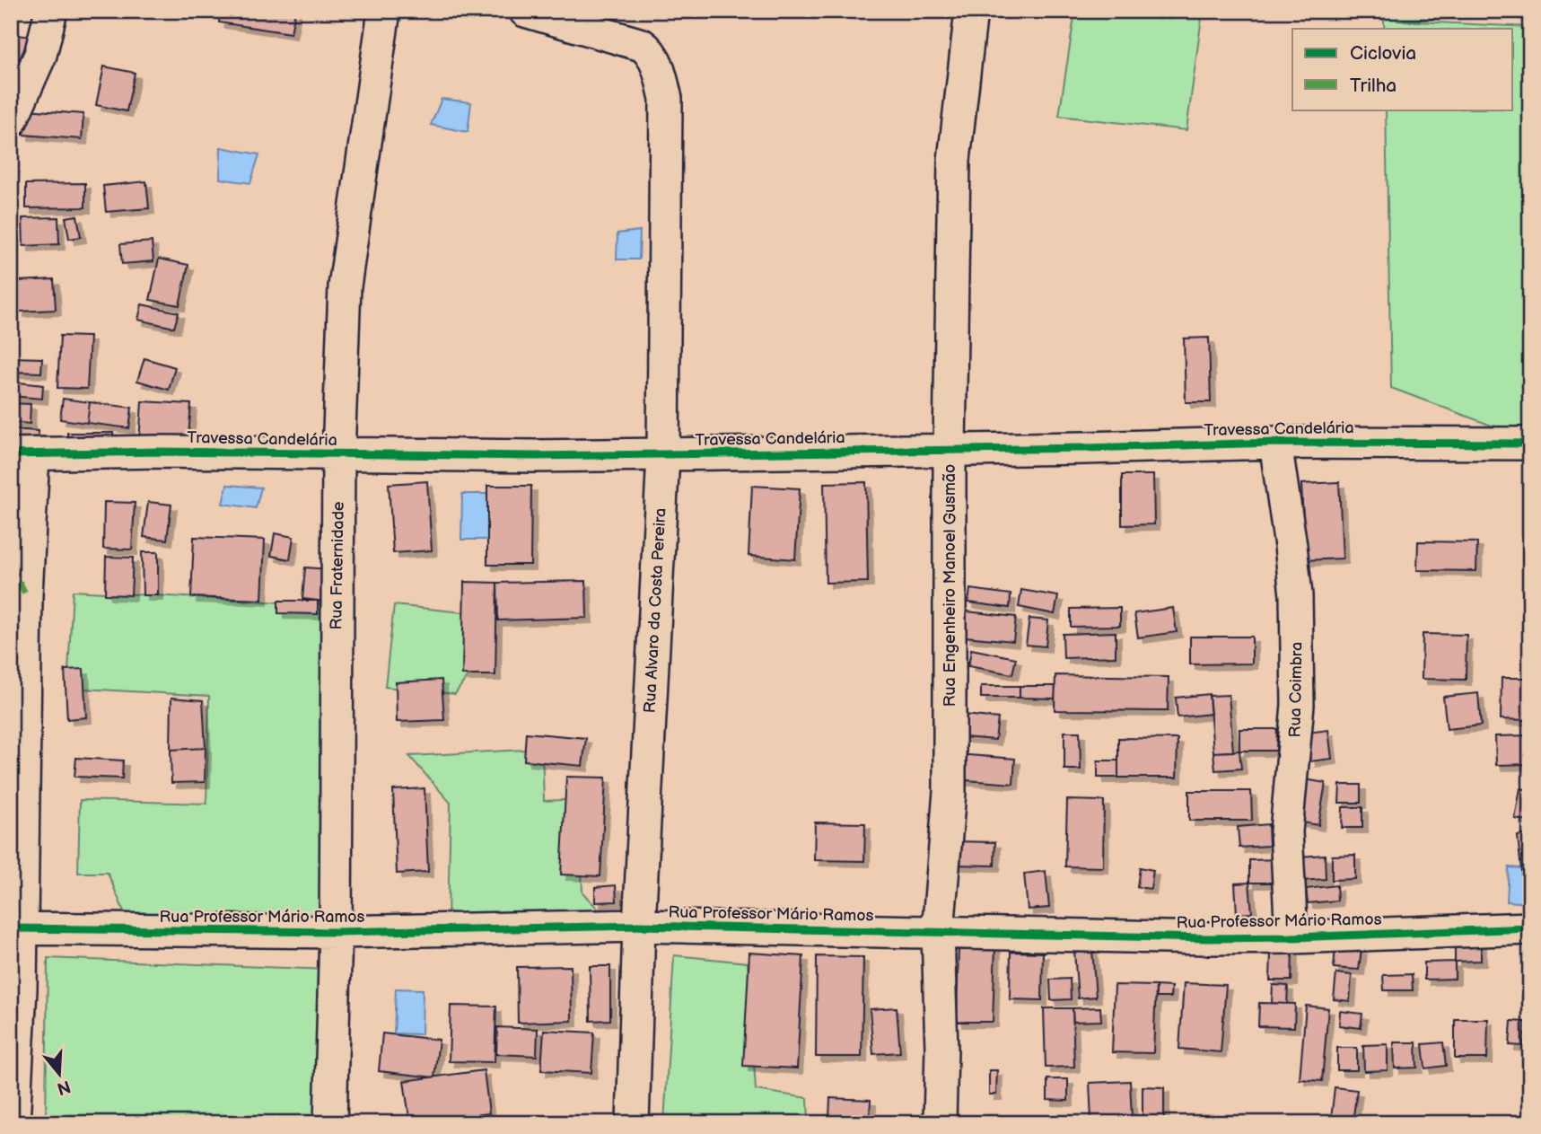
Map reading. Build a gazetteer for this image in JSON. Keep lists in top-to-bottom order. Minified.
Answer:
{"streets":{"street":["Travessa Candelária","Rua Fraternidade","Rua Engenheiro Manoel Gusmão","Rua Alvaro da Costa Pereira","Rua Coimbra","Rua Professor Mário Ramos"]},"crossings":[["Travessa Candelária","Rua Fraternidade"],["Travessa Candelária","Rua Engenheiro Manoel Gusmão"],["Travessa Candelária","Rua Alvaro da Costa Pereira"],["Travessa Candelária","Rua Coimbra"],["Rua Fraternidade","Rua Professor Mário Ramos"],["Rua Engenheiro Manoel Gusmão","Rua Professor Mário Ramos"],["Rua Alvaro da Costa Pereira","Rua Professor Mário Ramos"],["Rua Coimbra","Rua Professor Mário Ramos"]],"legend":["Ciclovia","Trilha"],"north":"bottom"}
